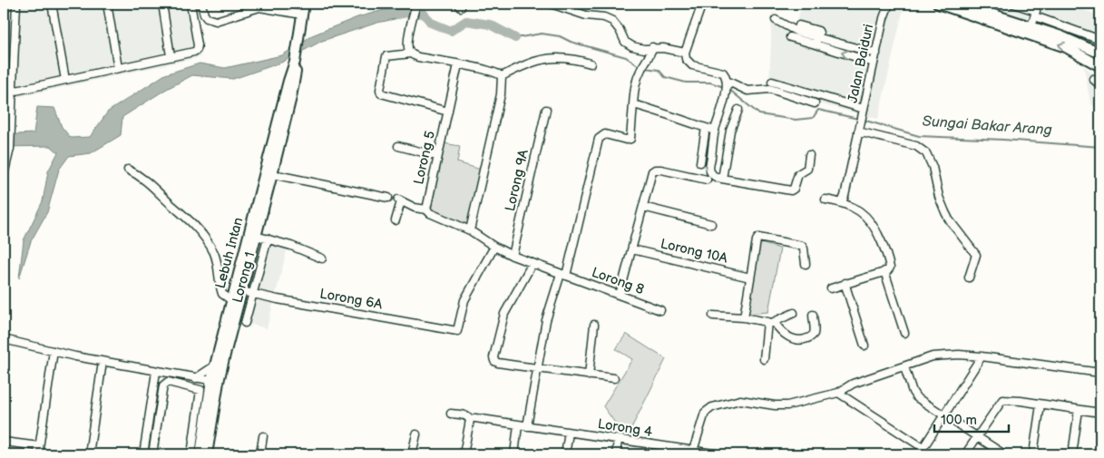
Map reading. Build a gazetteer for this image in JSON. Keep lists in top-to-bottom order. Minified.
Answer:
{"streets":{"main road":["Lebuh Intan"],"street":["Jalan Baiduri","Lorong 5","Lorong 9A","Lorong 10A","Lorong 1","Lorong 8","Lorong 6A","Lorong 4"]},"crossings":[["Lorong 9A","Lorong 8"],["Lebuh Intan","Lorong 6A"],["Lorong 1","Lorong 6A"],["Lorong 8","Lorong 6A"]],"water":["Sungai Bakar Arang"],"scale_bar":"100 m"}
